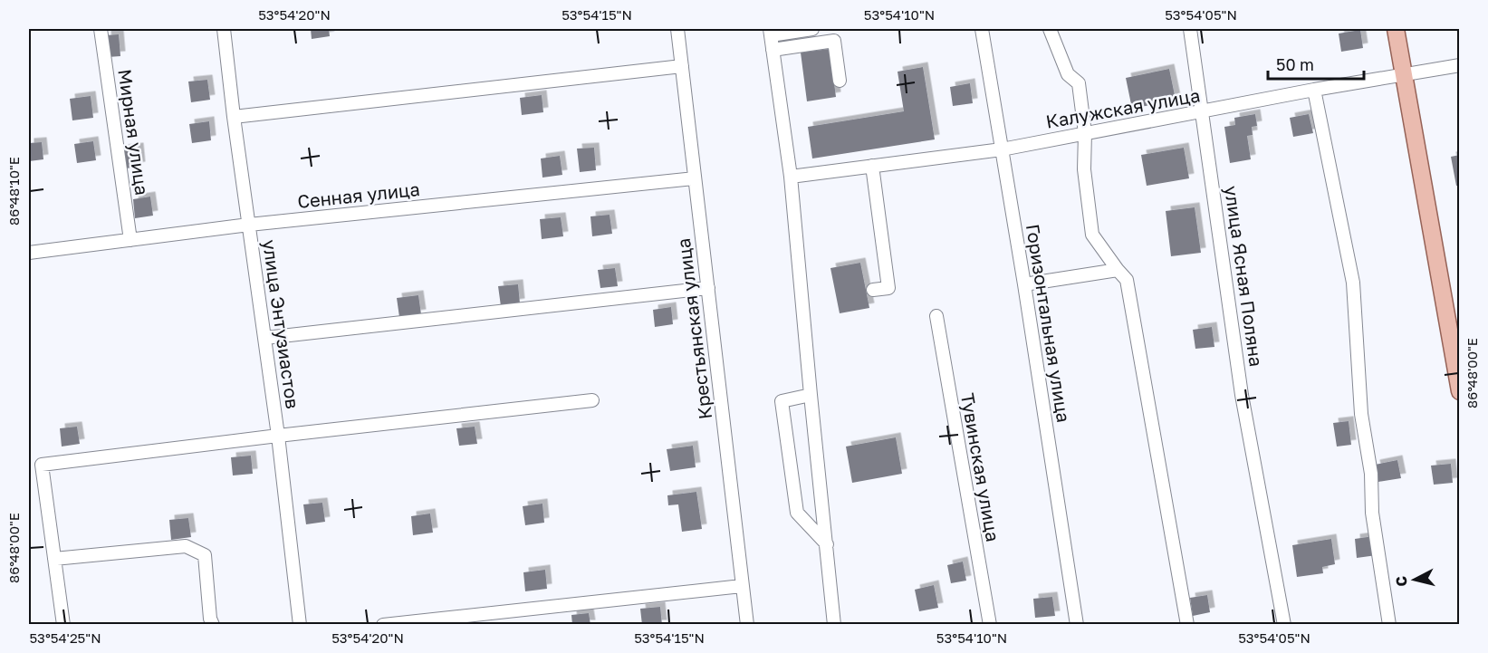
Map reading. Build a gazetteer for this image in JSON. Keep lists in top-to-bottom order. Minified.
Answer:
{"streets":{"street":["Калужская улица","Мирная улица","Сенная улица","улица Ясная Поляна","Горизонтальная улица","улица Энтузиастов","Крестьянская улица","Тувинская улица"]},"crossings":[["Калужская улица","улица Ясная Поляна"],["Калужская улица","Горизонтальная улица"],["Мирная улица","Сенная улица"],["Сенная улица","улица Энтузиастов"],["Сенная улица","Крестьянская улица"]],"scale_bar":"50 m","north":"left","coordinates":["53°54'20\"N","53°54'15\"N","53°54'10\"N","53°54'05\"N","86°48'10\"E","86°48'00\"E","53°54'25\"N"]}
